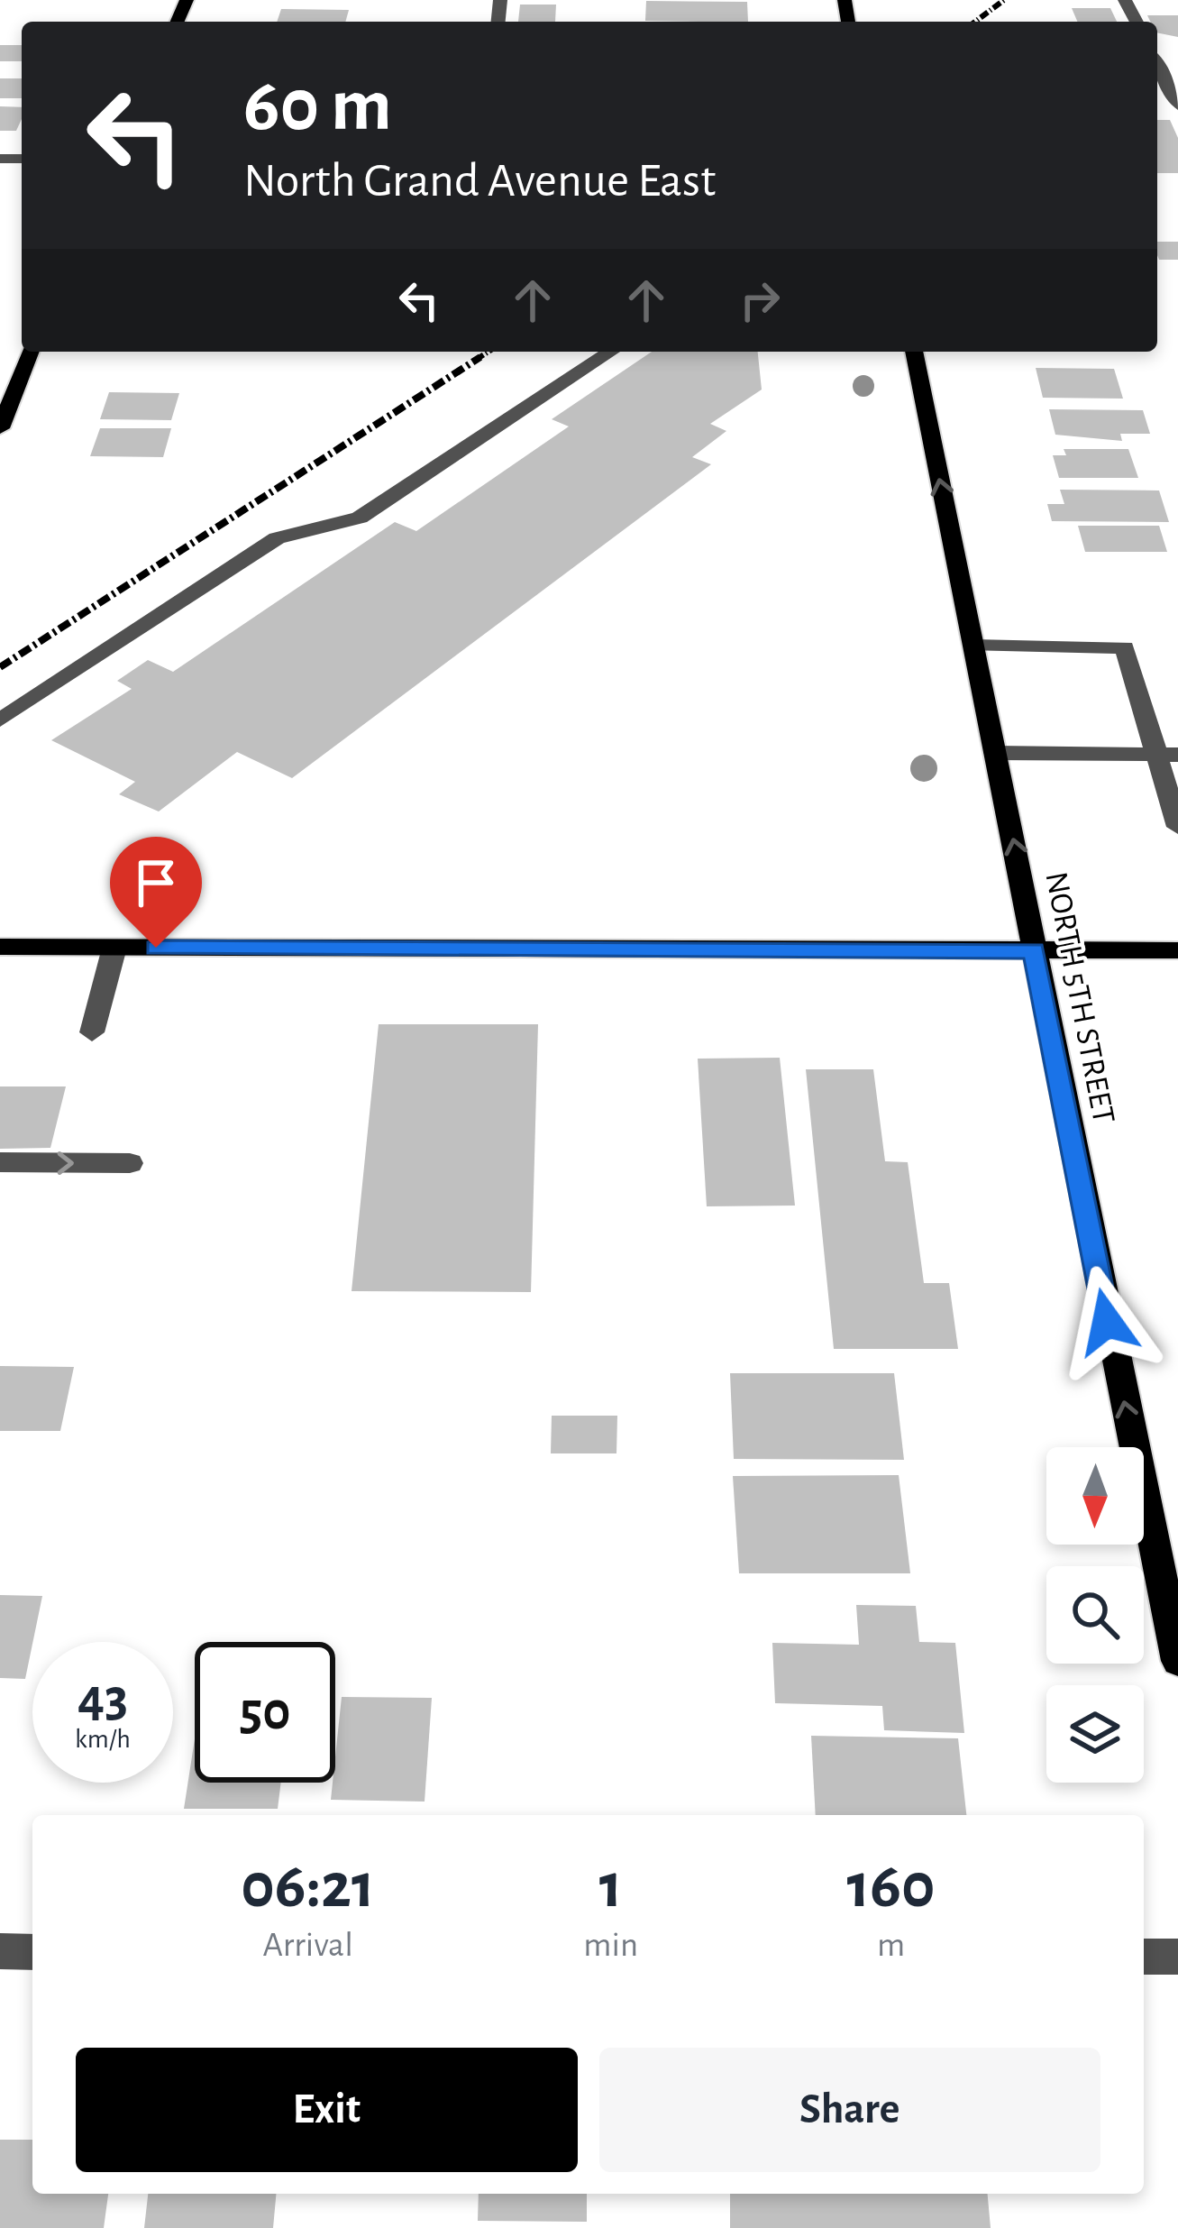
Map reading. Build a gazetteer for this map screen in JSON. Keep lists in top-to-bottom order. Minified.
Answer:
{"streets":{"main road":["NORTH 5TH STREET"]},"one_way":["NORTH 5TH STREET"],"north":"bottom","page":{"turn":["60 m","North Grand Avenue East"],"speed":"43 km/h","limit":"50","eta":["06:21","Arrival","1","min","160","m"],"buttons":["Exit","Share"]}}
